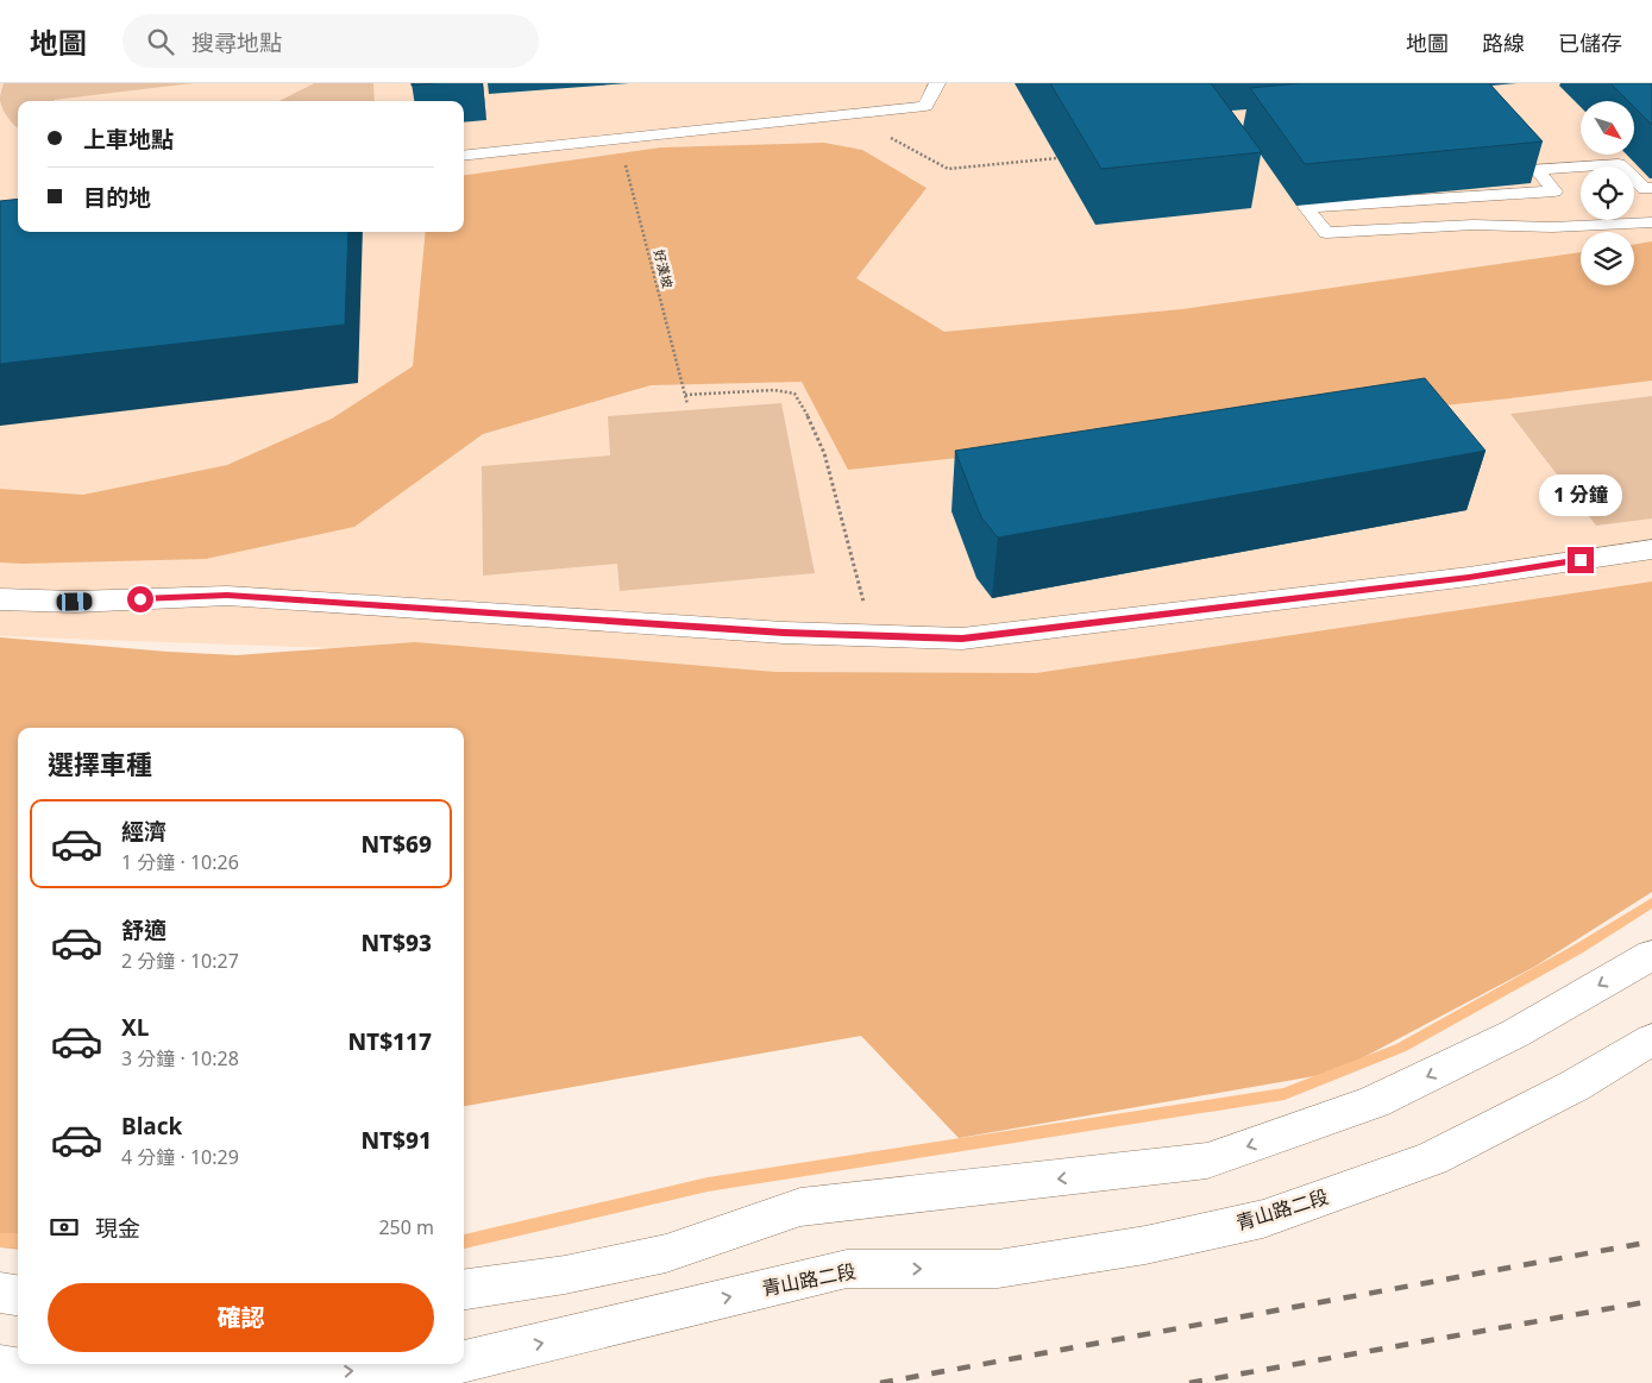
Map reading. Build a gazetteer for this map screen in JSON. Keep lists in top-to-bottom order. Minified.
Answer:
{"streets":{"street":["青山路二段"],"path":["好漢坡"]},"north":"bottom right","page":{"header":"地圖","search":"搜尋地點","nav":["地圖","路線","已儲存"],"banner":["上車地點","目的地"],"bubble":"1 分鐘","heading":"選擇車種","list":[{"name":"經濟","note":"1 分鐘 · 10:26","value":"NT$69"},{"name":"舒適","note":"2 分鐘 · 10:27","value":"NT$93"},{"name":"XL","note":"3 分鐘 · 10:28","value":"NT$117"},{"name":"Black","note":"4 分鐘 · 10:29","value":"NT$91"}],"pay":["現金","250 m"],"buttons":"確認"}}
